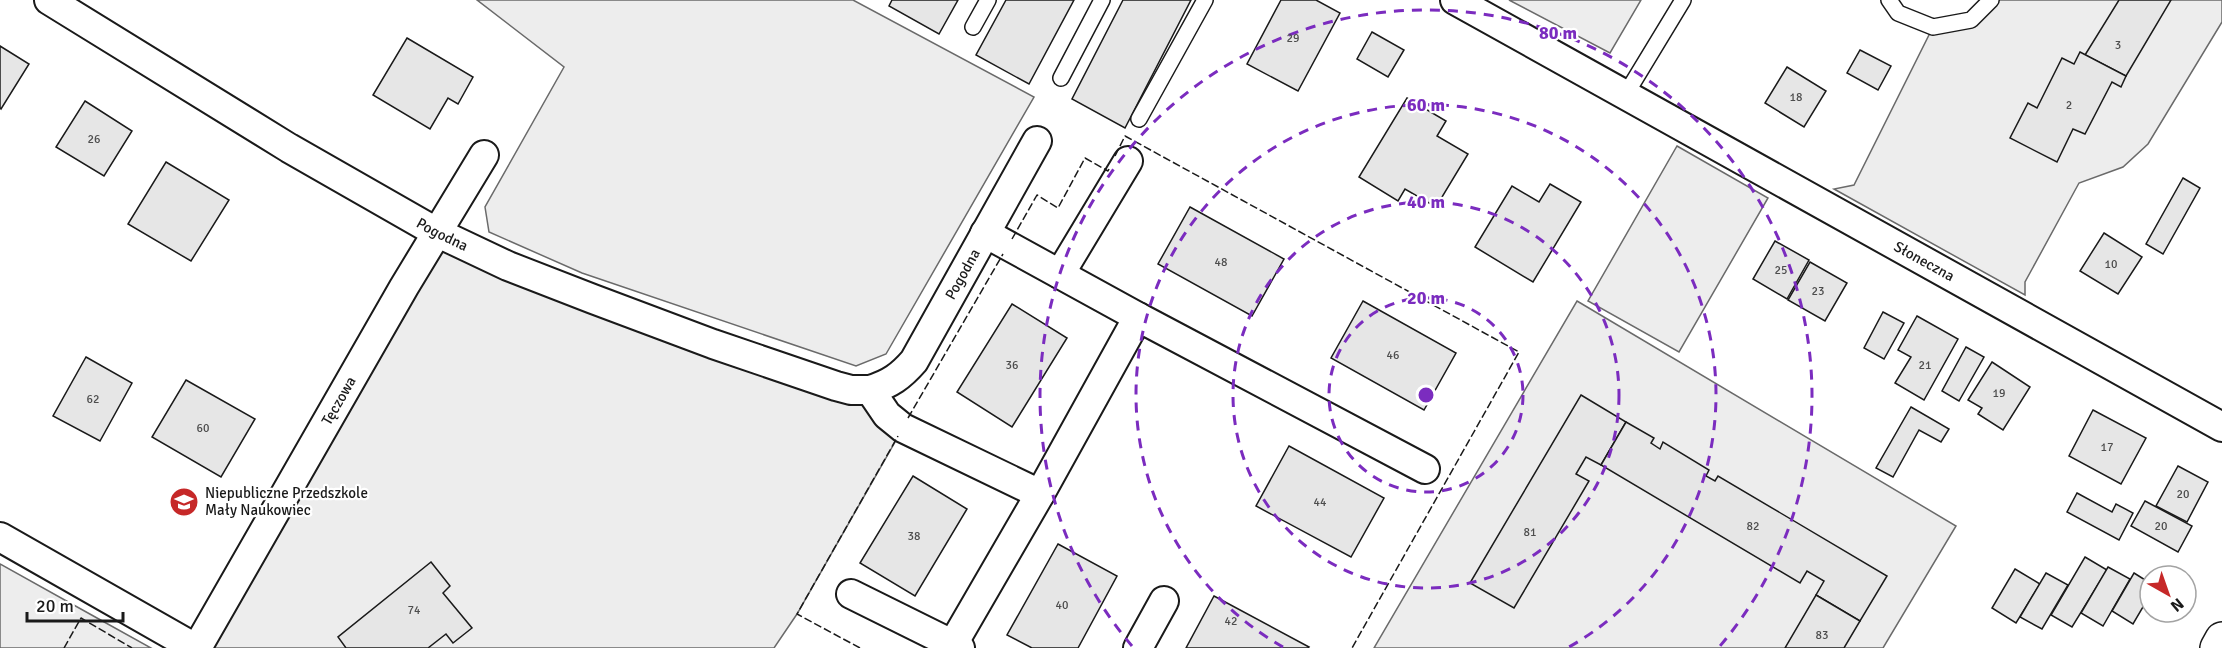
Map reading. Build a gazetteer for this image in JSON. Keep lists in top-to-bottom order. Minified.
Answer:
{"streets":{"street":["Pogodna","Słoneczna","Tęczowa"]},"crossings":[["Pogodna","Tęczowa"]],"places":{"school or university":["Niepubliczne Przedszkole Mały Naukowiec"]},"house_numbers":["29","3","18","2","26","48","10","25","23","46","36","21","19","62","60","17","20","44","82","20","81","38","40","74","42","83"],"scale_bar":"20 m","north":"bottom right","rings":["80 m","60 m","40 m","20 m"]}
